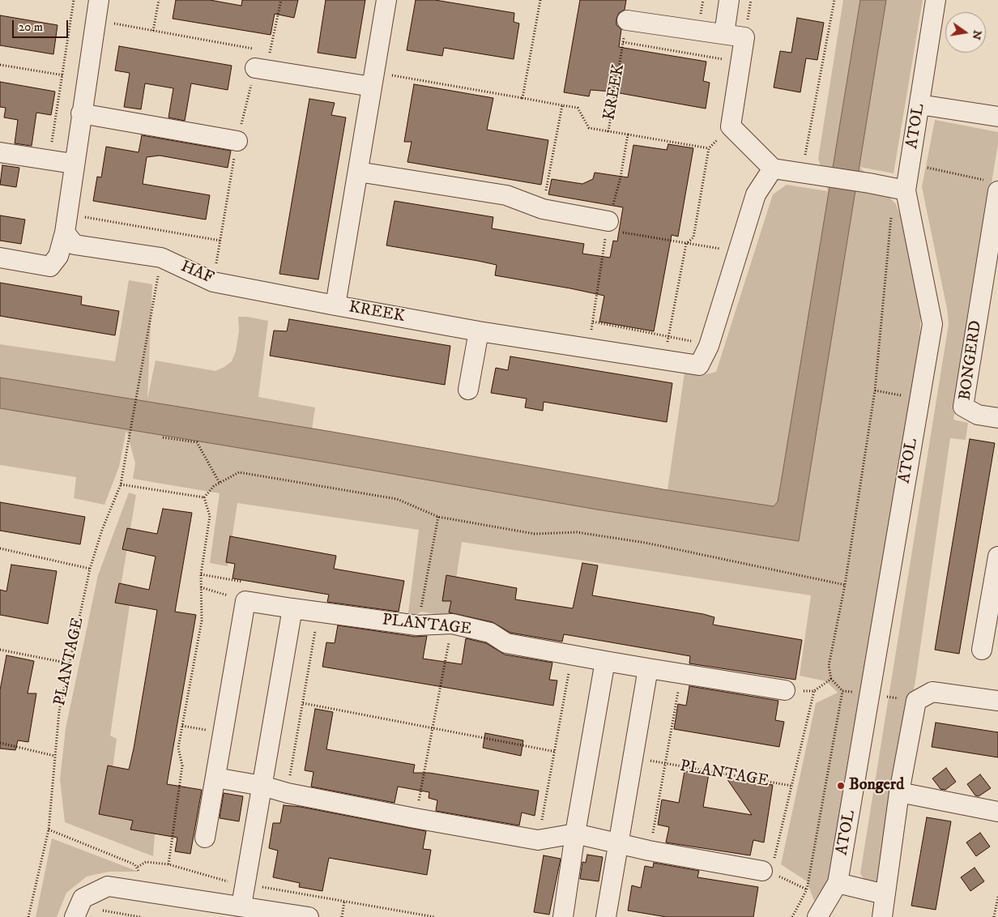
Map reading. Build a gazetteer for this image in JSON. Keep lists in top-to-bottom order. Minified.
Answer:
{"streets":{"street":["KREEK","ATOL","HAF","BONGERD","PLANTAGE"]},"crossings":[["KREEK","HAF"],["HAF","PLANTAGE"]],"places":["Bongerd"],"scale_bar":"20 m","north":"right"}
